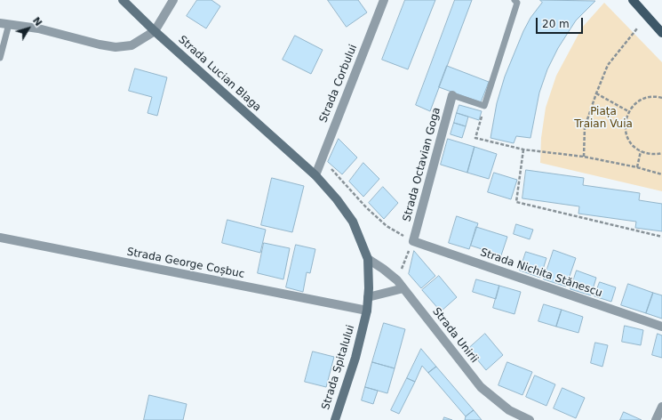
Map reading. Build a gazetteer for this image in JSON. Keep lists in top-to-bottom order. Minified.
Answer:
{"streets":{"main road":["Strada Lucian Blaga","Strada Spitalului"],"street":["Strada Corbului","Strada Octavian Goga","Strada George Coșbuc","Strada Nichita Stănescu","Strada Unirii"]},"crossings":[["Strada Lucian Blaga","Strada Corbului"],["Strada Lucian Blaga","Strada Unirii"],["Strada Lucian Blaga","Strada Spitalului"],["Strada Octavian Goga","Strada Nichita Stănescu"],["Strada George Coșbuc","Strada Spitalului"],["Strada Unirii","Strada Spitalului"]],"parks":["Piața Traian Vuia"],"scale_bar":"20 m","north":"top right"}
